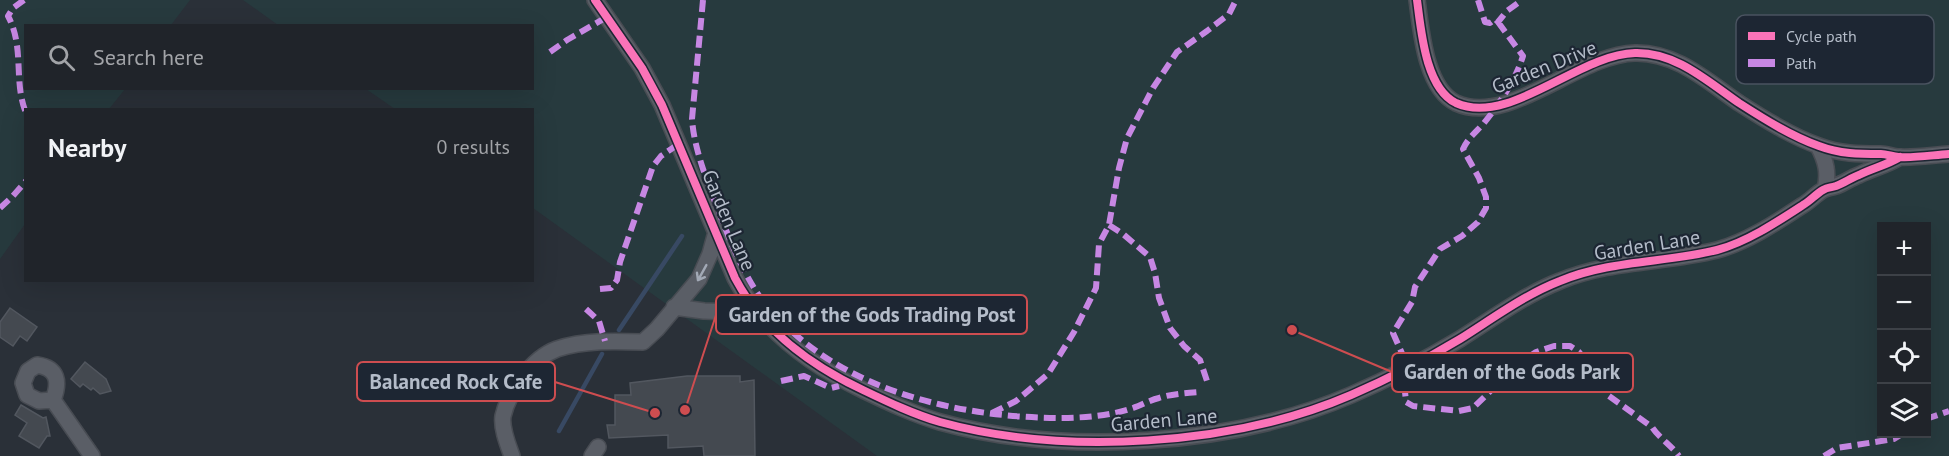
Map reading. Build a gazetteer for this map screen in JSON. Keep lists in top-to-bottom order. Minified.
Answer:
{"streets":{"street":["Garden Drive","Garden Lane"]},"crossings":[["Garden Drive","Garden Lane"]],"places":["Garden of the Gods Park","Garden of the Gods Trading Post","Balanced Rock Cafe"],"legend":["Cycle path","Path"],"page":{"search":"Search here","heading":["Nearby","0 results"],"map_buttons":["+","−"]}}
